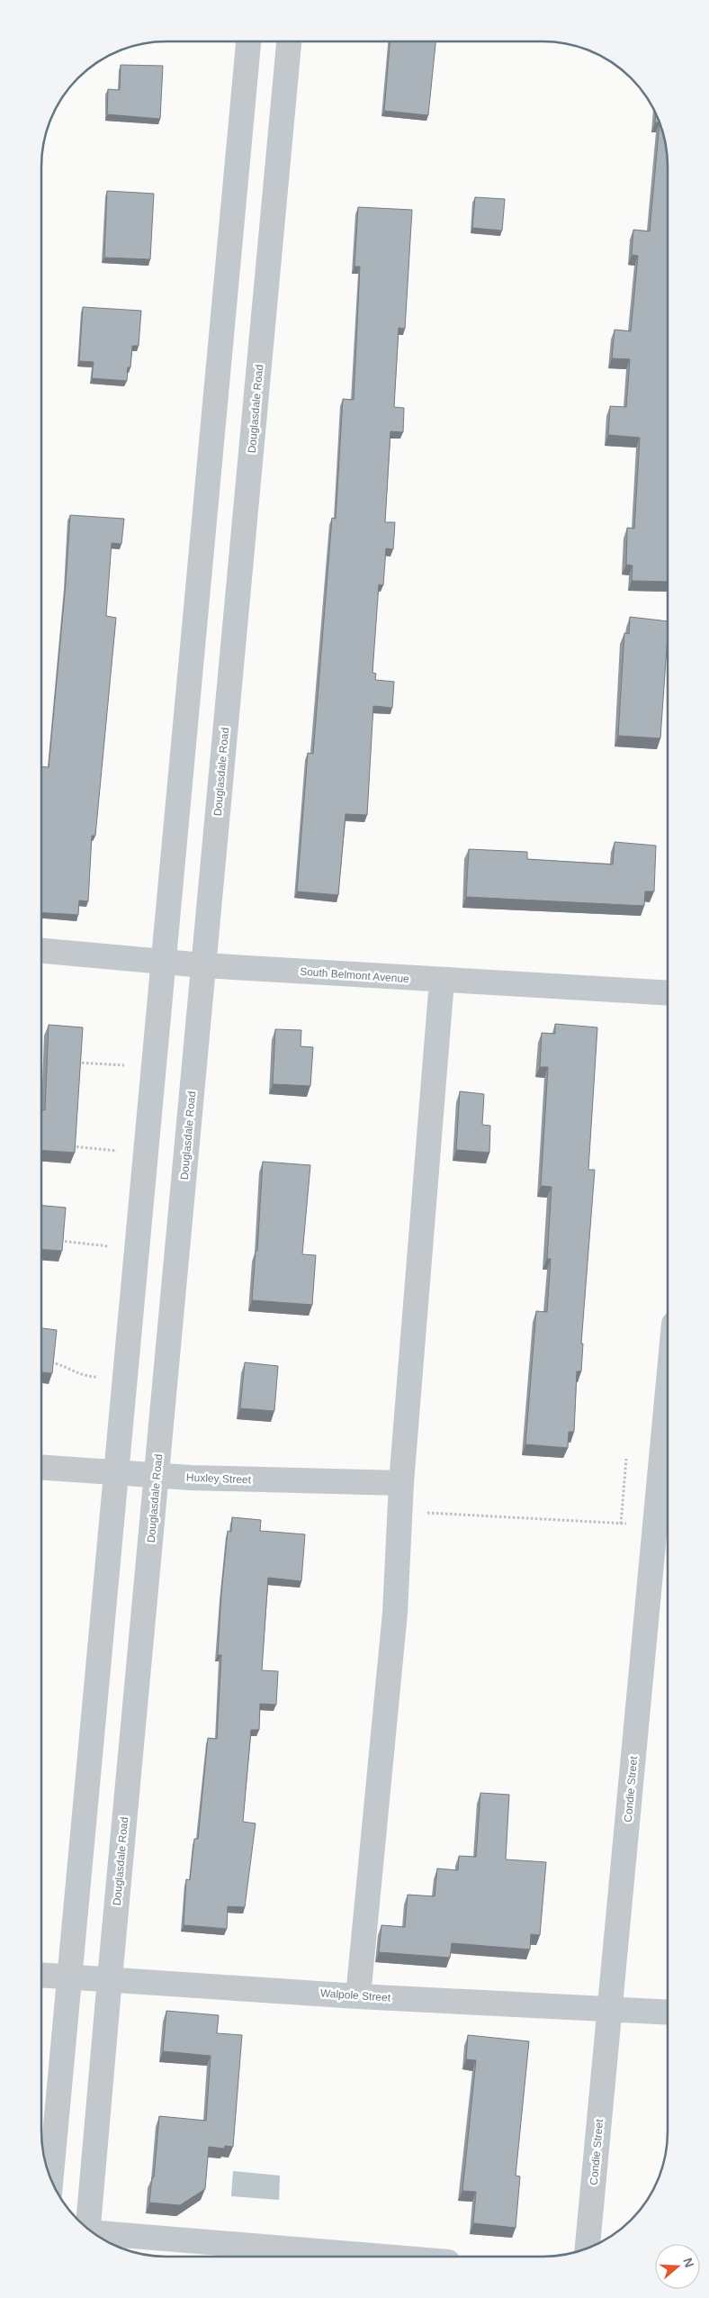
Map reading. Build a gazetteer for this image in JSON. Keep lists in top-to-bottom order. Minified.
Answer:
{"streets":{"street":["Douglasdale Road","South Belmont Avenue","Huxley Street","Condie Street","Walpole Street"]},"crossings":[["Douglasdale Road","South Belmont Avenue"],["Douglasdale Road","Huxley Street"],["Douglasdale Road","Walpole Street"],["Condie Street","Walpole Street"]],"north":"right"}
